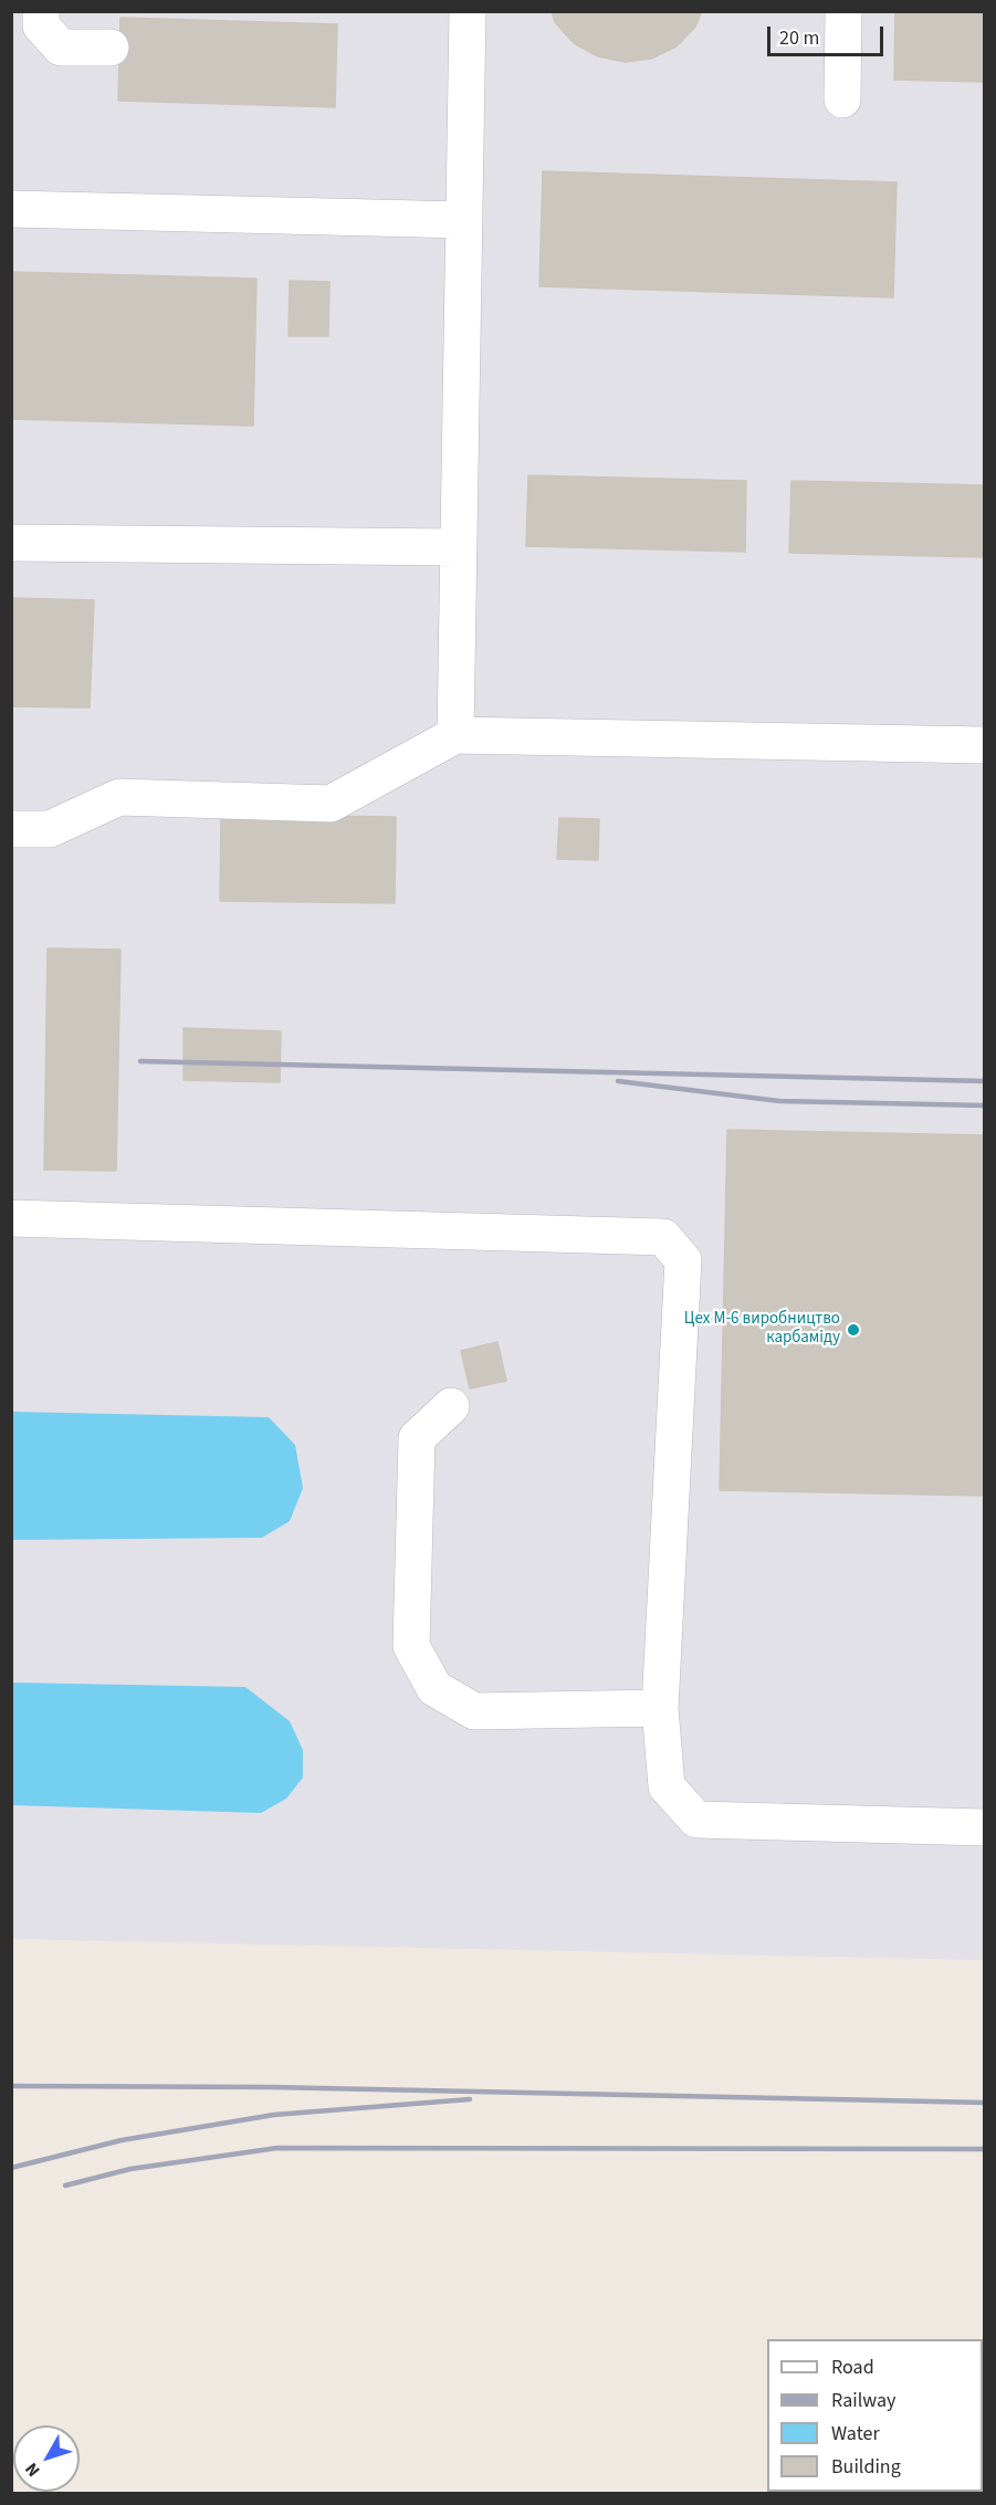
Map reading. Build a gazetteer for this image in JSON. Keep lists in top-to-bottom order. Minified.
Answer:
{"places":["Цех М-6 виробництво карбаміду"],"legend":["Road","Railway","Water","Building"],"scale_bar":"20 m","north":"bottom left"}
